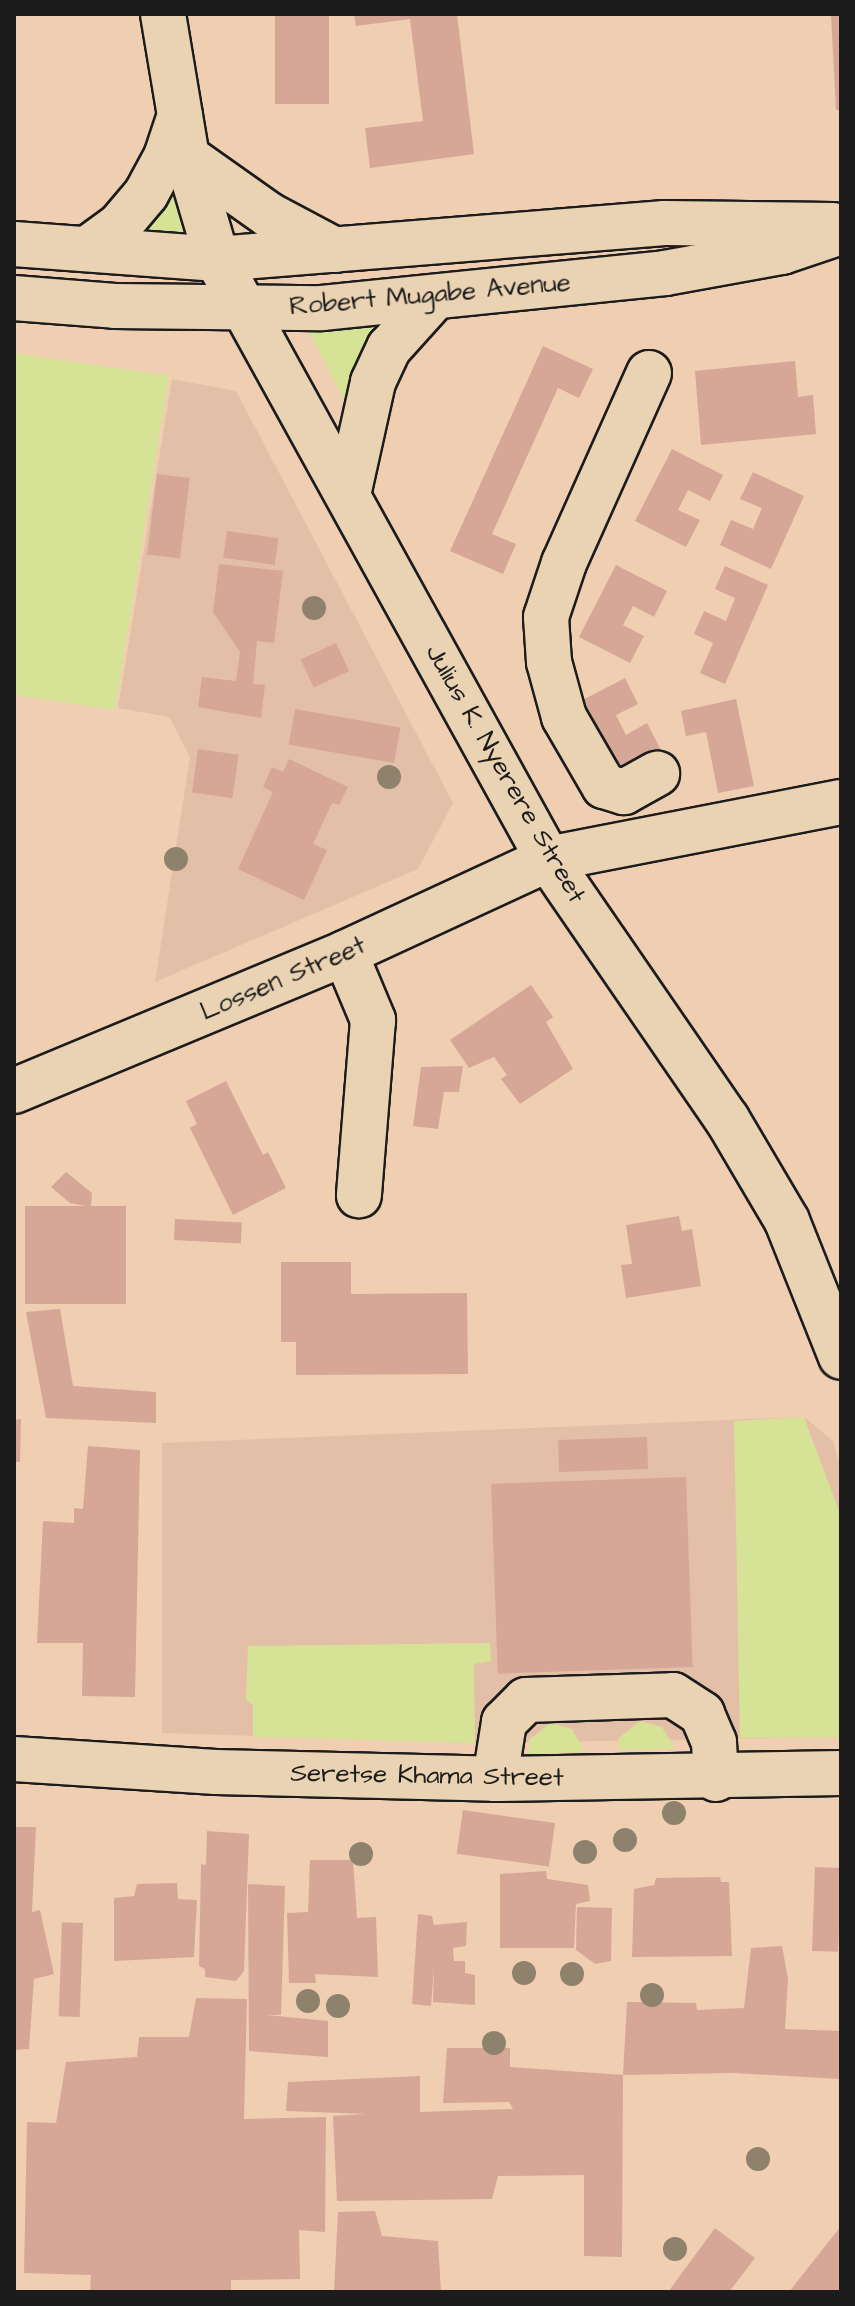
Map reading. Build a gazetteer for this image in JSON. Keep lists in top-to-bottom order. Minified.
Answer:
{"streets":{"street":["Robert Mugabe Avenue","Julius K. Nyerere Street","Lossen Street","Seretse Khama Street"]},"crossings":[["Robert Mugabe Avenue","Julius K. Nyerere Street"],["Julius K. Nyerere Street","Lossen Street"]]}
